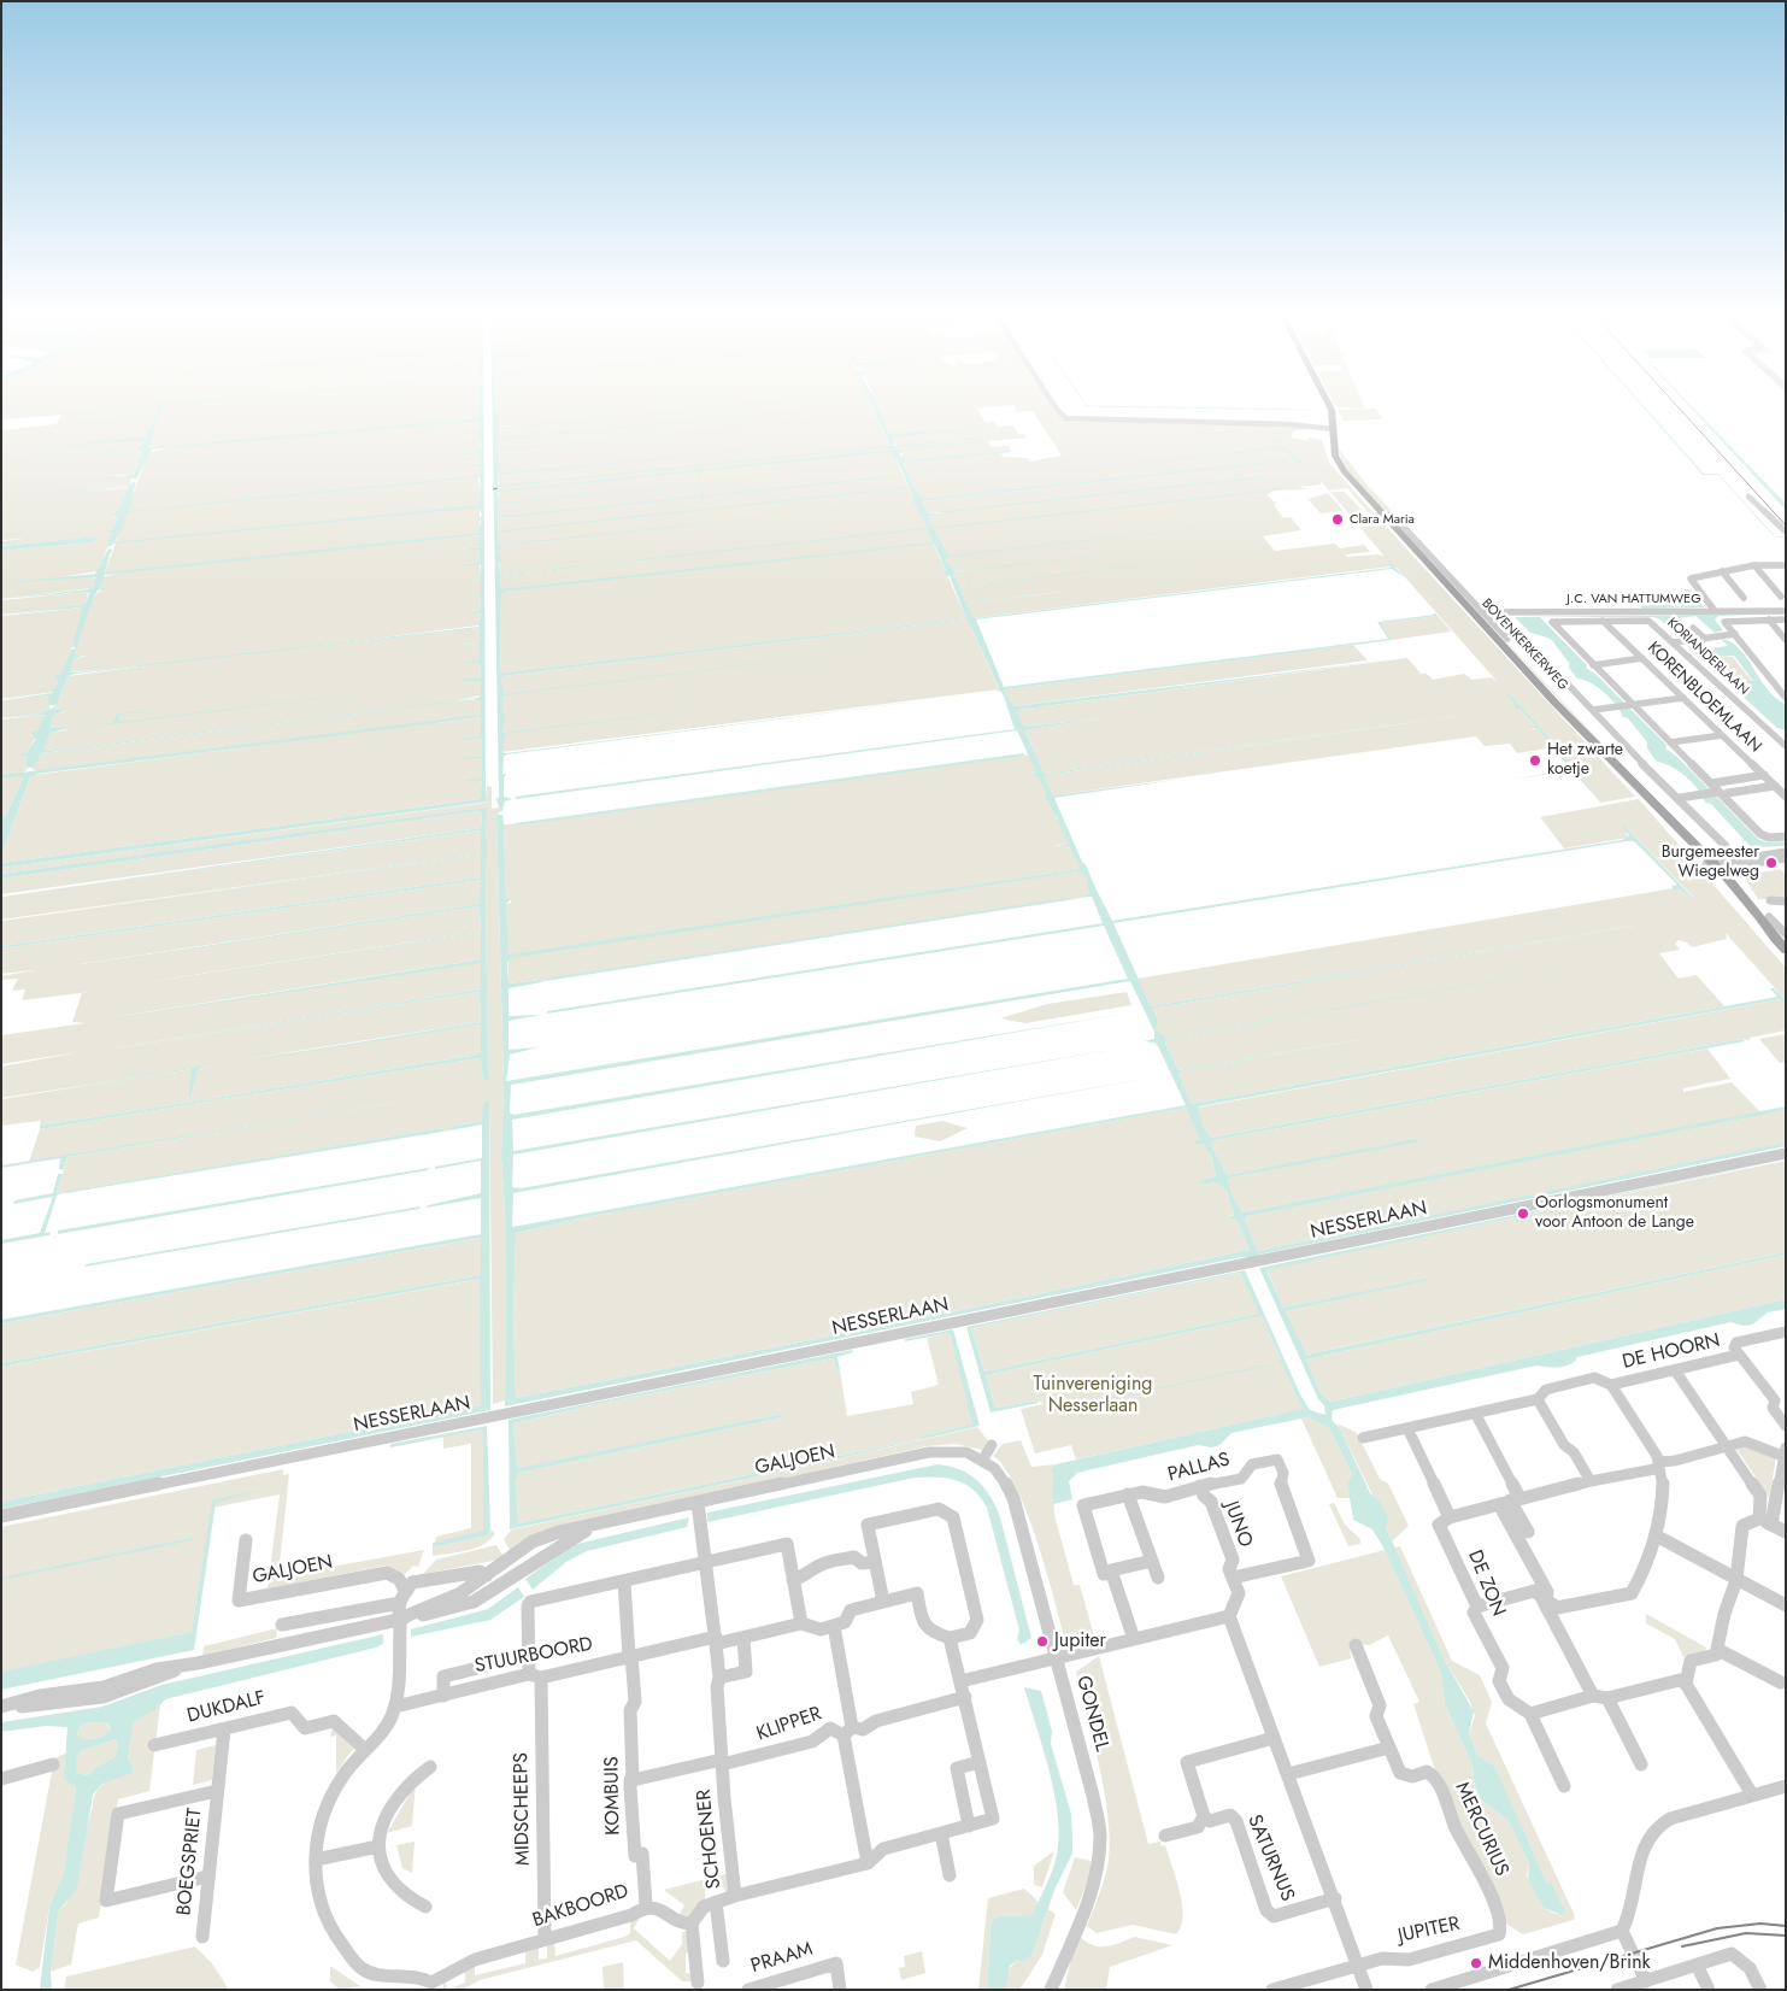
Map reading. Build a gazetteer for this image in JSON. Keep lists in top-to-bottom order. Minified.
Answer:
{"streets":{"main road":["BOVENKERKERWEG"],"street":["J.C. VAN HATTUMWEG","KORIANDERLAAN","KORENBLOEMLAAN","NESSERLAAN","DE HOORN","GALJOEN","PALLAS","JUNO","DE ZON","STUURBOORD","DUKDALF","GONDEL","KLIPPER","KOMBUIS","MIDSCHEEPS","MERCURIUS","SCHOENER","SATURNUS","BOEGSPRIET","BAKBOORD","JUPITER","PRAAM"]},"crossings":[["J.C. VAN HATTUMWEG","BOVENKERKERWEG"],["KORIANDERLAAN","KORENBLOEMLAAN"],["GALJOEN","GONDEL"],["GALJOEN","SCHOENER"],["PALLAS","JUNO"],["STUURBOORD","KOMBUIS"],["STUURBOORD","MIDSCHEEPS"],["STUURBOORD","SCHOENER"],["DUKDALF","BOEGSPRIET"],["KLIPPER","SCHOENER"],["KOMBUIS","MIDSCHEEPS"],["KOMBUIS","BAKBOORD"],["MIDSCHEEPS","BAKBOORD"],["MERCURIUS","JUPITER"]],"parks":["Tuinvereniging Nesserlaan"],"places":["Clara Maria","Het zwarte koetje","Burgemeester Wiegelweg","Oorlogsmonument voor Antoon de Lange","Jupiter","Middenhoven/Brink"]}
